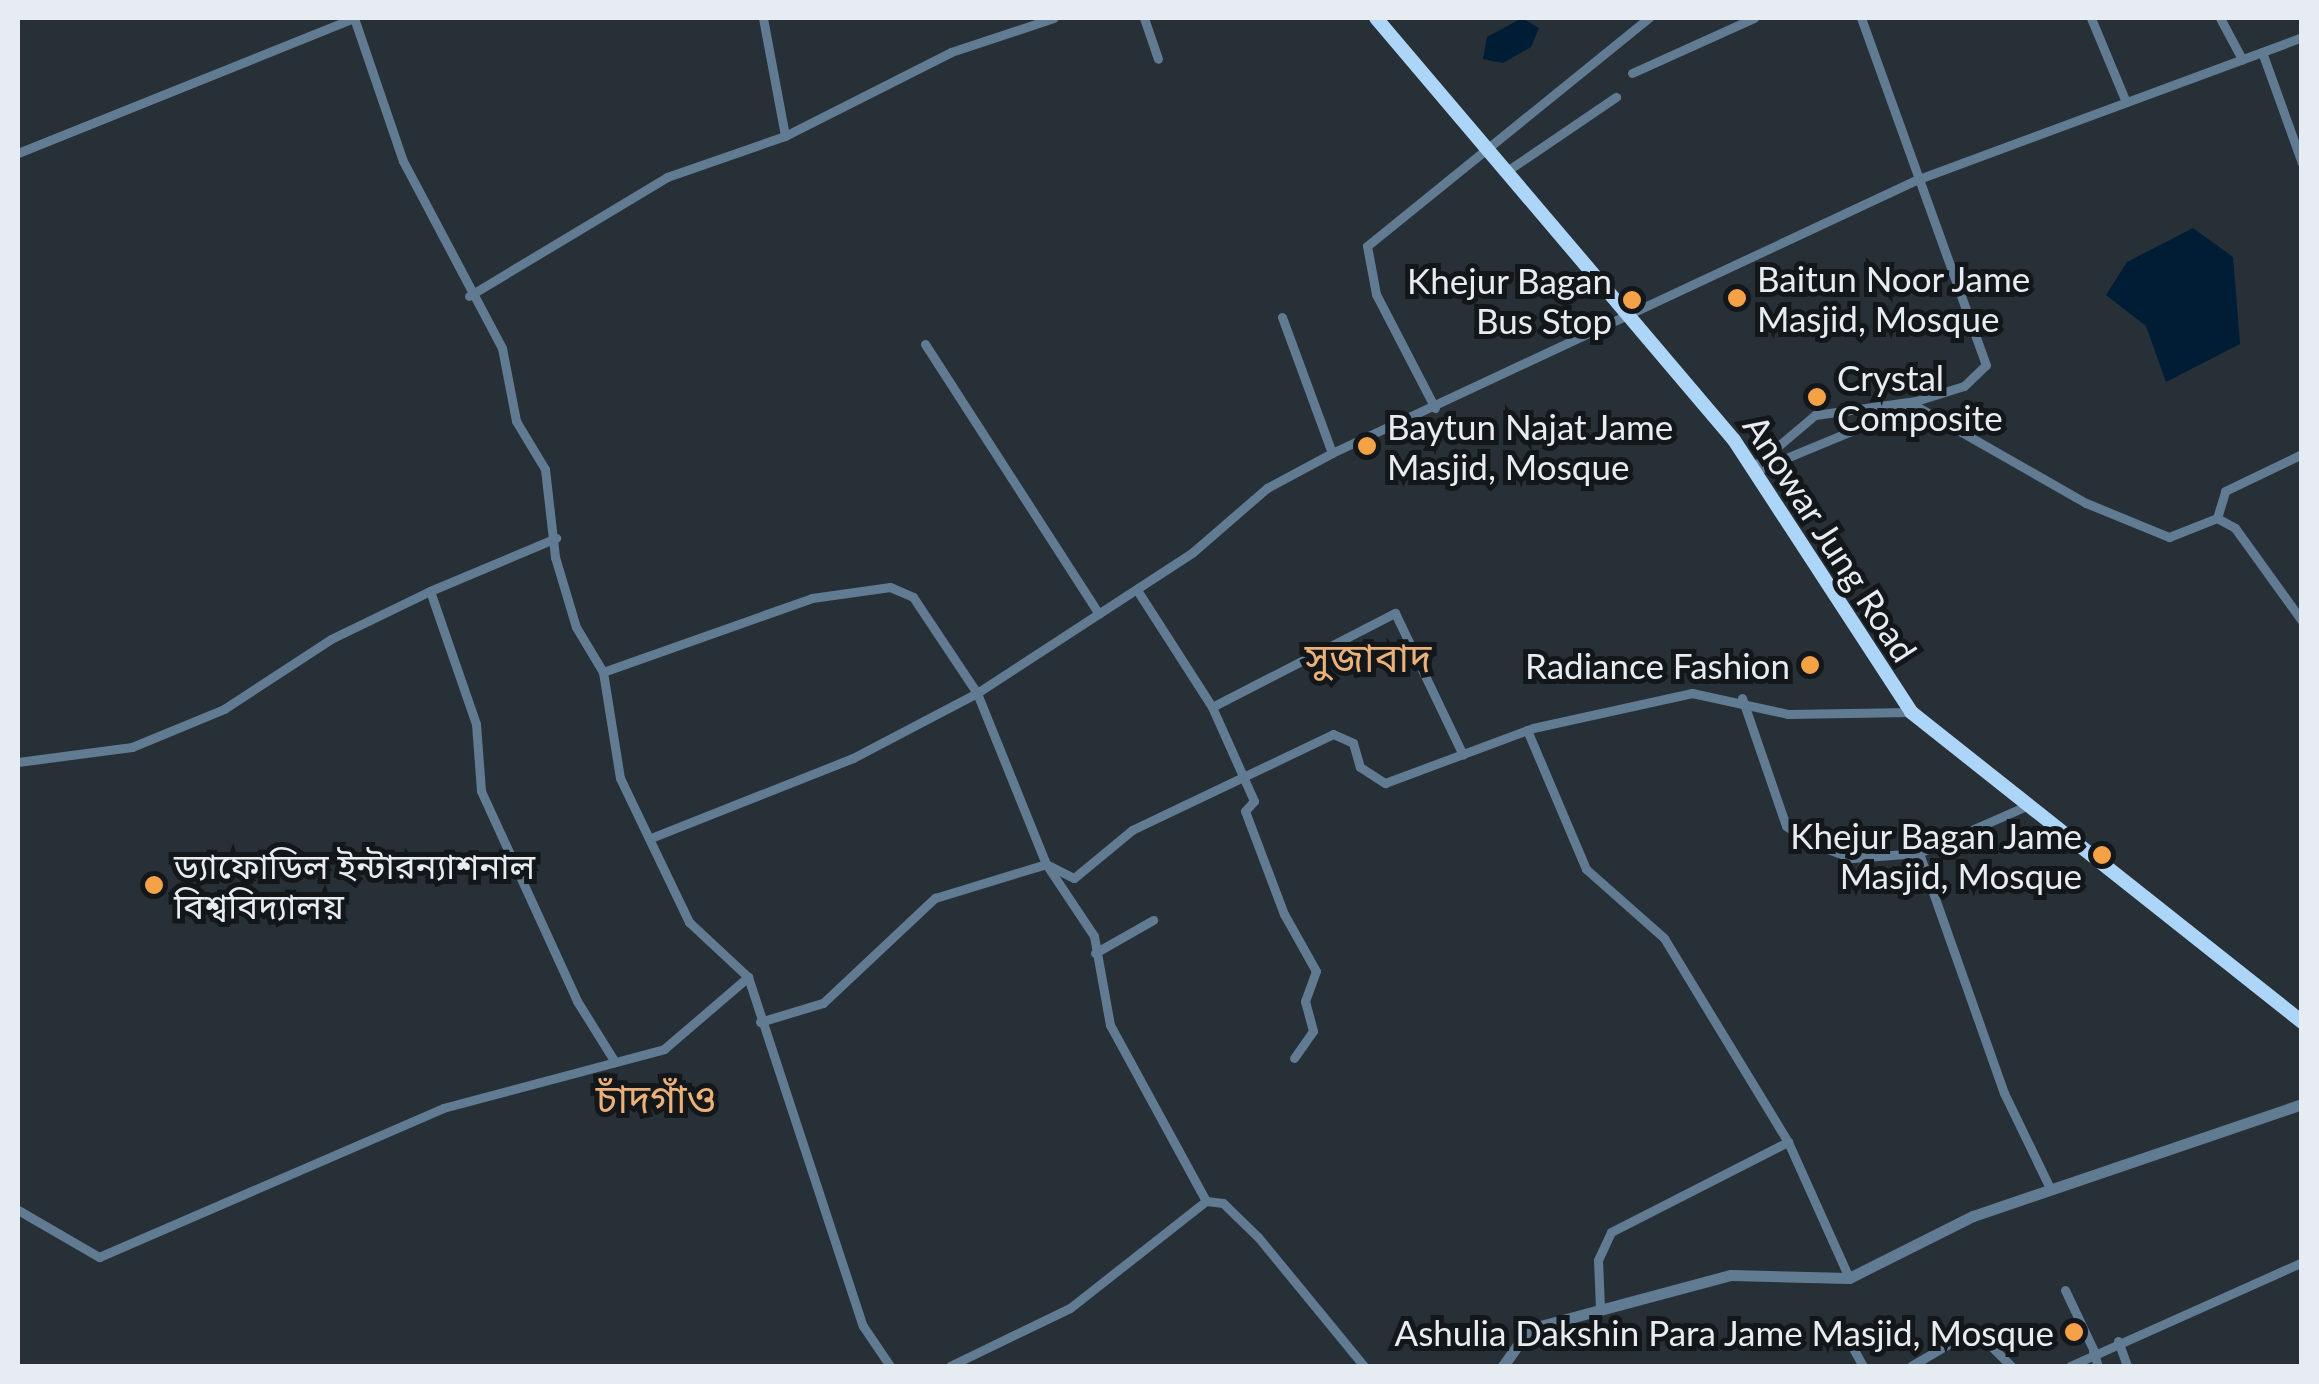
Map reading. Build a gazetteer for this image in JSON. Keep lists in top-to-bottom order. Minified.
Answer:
{"streets":{"highway":["Anowar Jung Road"]},"districts":["সুজাবাদ","চাঁদগাঁও"],"places":["Baitun Noor Jame Masjid, Mosque","Khejur Bagan Bus Stop","Crystal Composite","Baytun Najat Jame Masjid, Mosque","Radiance Fashion","Khejur Bagan Jame Masjid, Mosque","ড্যাফোডিল ইন্টারন্যাশনাল বিশ্ববিদ্যালয়","Ashulia Dakshin Para Jame Masjid, Mosque"]}
